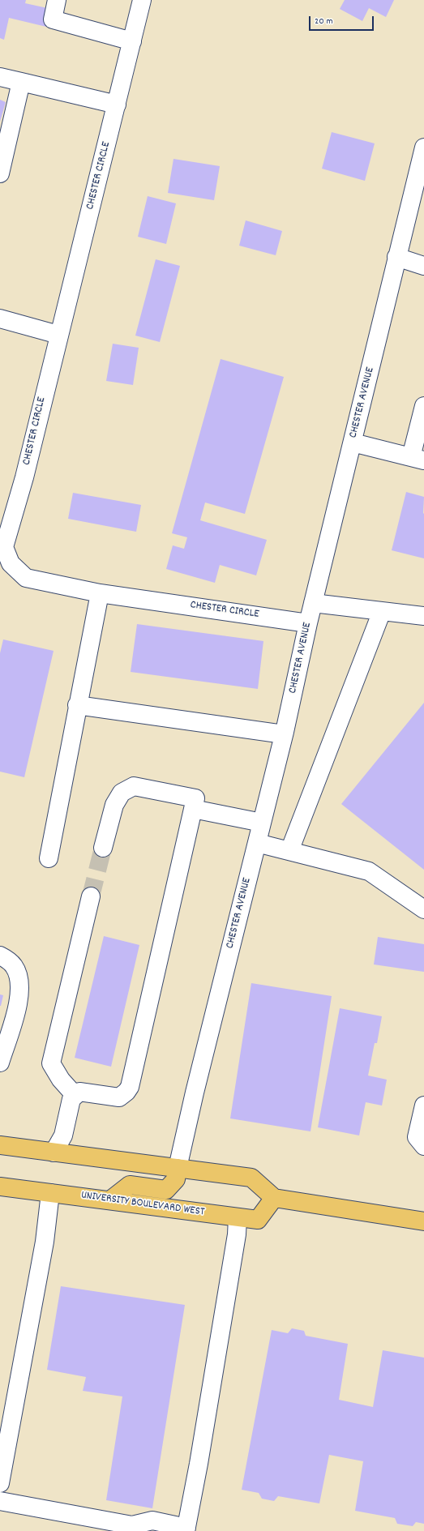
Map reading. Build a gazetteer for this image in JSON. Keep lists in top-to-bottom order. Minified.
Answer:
{"streets":{"main road":["UNIVERSITY BOULEVARD WEST"],"street":["CHESTER CIRCLE","CHESTER AVENUE"]},"crossings":[["CHESTER CIRCLE","CHESTER AVENUE"]],"scale_bar":"20 m"}
